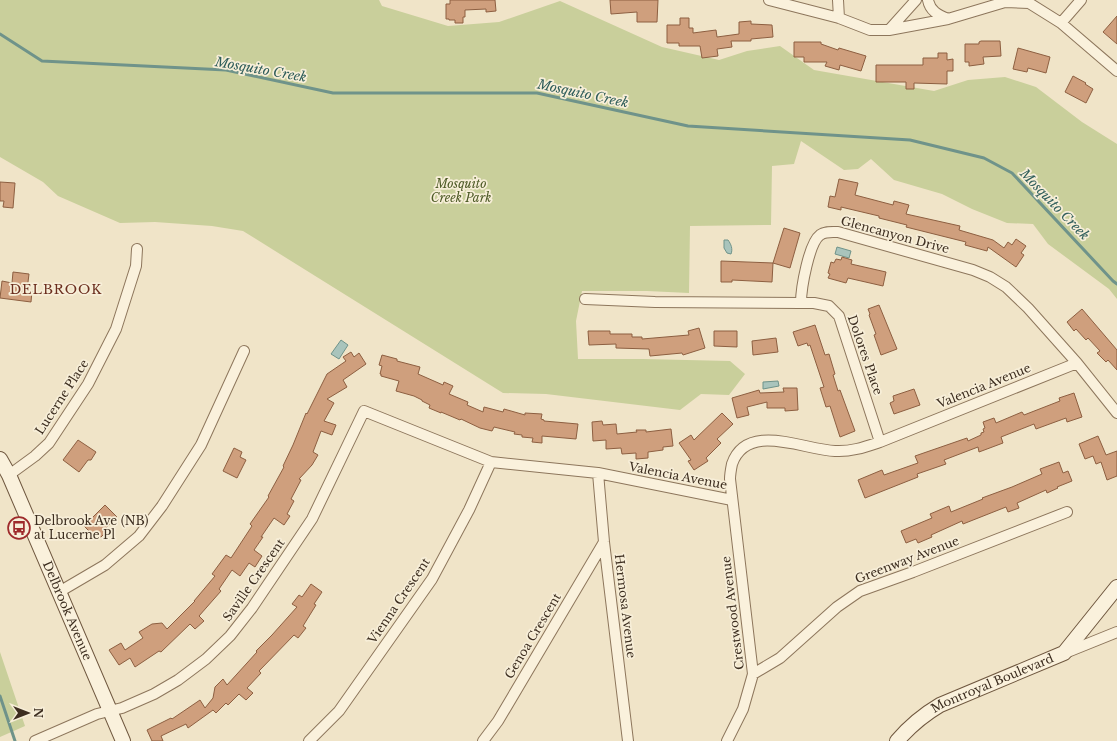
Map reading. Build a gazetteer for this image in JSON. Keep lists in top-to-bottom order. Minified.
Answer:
{"streets":{"street":["Glencanyon Drive","Dolores Place","Valencia Avenue","Lucerne Place","Greenway Avenue","Saville Crescent","Vienna Crescent","Hermosa Avenue","Delbrook Avenue","Crestwood Avenue","Genoa Crescent","Montroyal Boulevard"]},"crossings":[["Glencanyon Drive","Dolores Place"],["Glencanyon Drive","Valencia Avenue"],["Dolores Place","Valencia Avenue"],["Valencia Avenue","Saville Crescent"],["Valencia Avenue","Vienna Crescent"],["Valencia Avenue","Hermosa Avenue"],["Valencia Avenue","Crestwood Avenue"],["Lucerne Place","Delbrook Avenue"],["Greenway Avenue","Crestwood Avenue"],["Saville Crescent","Delbrook Avenue"],["Hermosa Avenue","Genoa Crescent"]],"districts":["DELBROOK"],"water":["Mosquito Creek"],"parks":["Mosquito Creek Park"],"places":{"bus stop":["Delbrook Ave (NB) at Lucerne Pl"]},"north":"right"}
